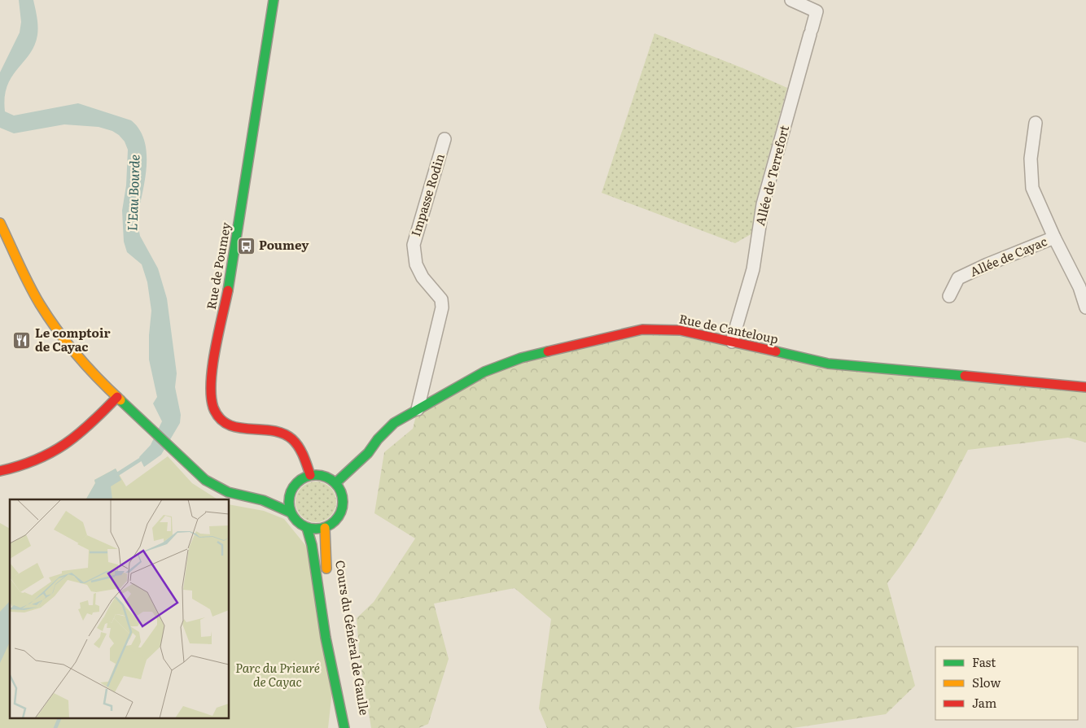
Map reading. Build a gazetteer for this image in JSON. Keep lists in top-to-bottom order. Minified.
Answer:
{"streets":{"street":["Allée de Terrefort","Impasse Rodin","Allée de Cayac","Rue de Poumey","Rue de Canteloup","Cours du Général de Gaulle"]},"crossings":[["Allée de Terrefort","Rue de Canteloup"],["Impasse Rodin","Rue de Canteloup"],["Rue de Poumey","Rue de Canteloup"],["Rue de Poumey","Cours du Général de Gaulle"],["Rue de Canteloup","Cours du Général de Gaulle"]],"water":["L'Eau Bourde"],"parks":["Parc du Prieuré de Cayac"],"places":{"bus stop":["Poumey"],"restaurant":["Le comptoir de Cayac"]},"legend":["Fast","Slow","Jam"]}
